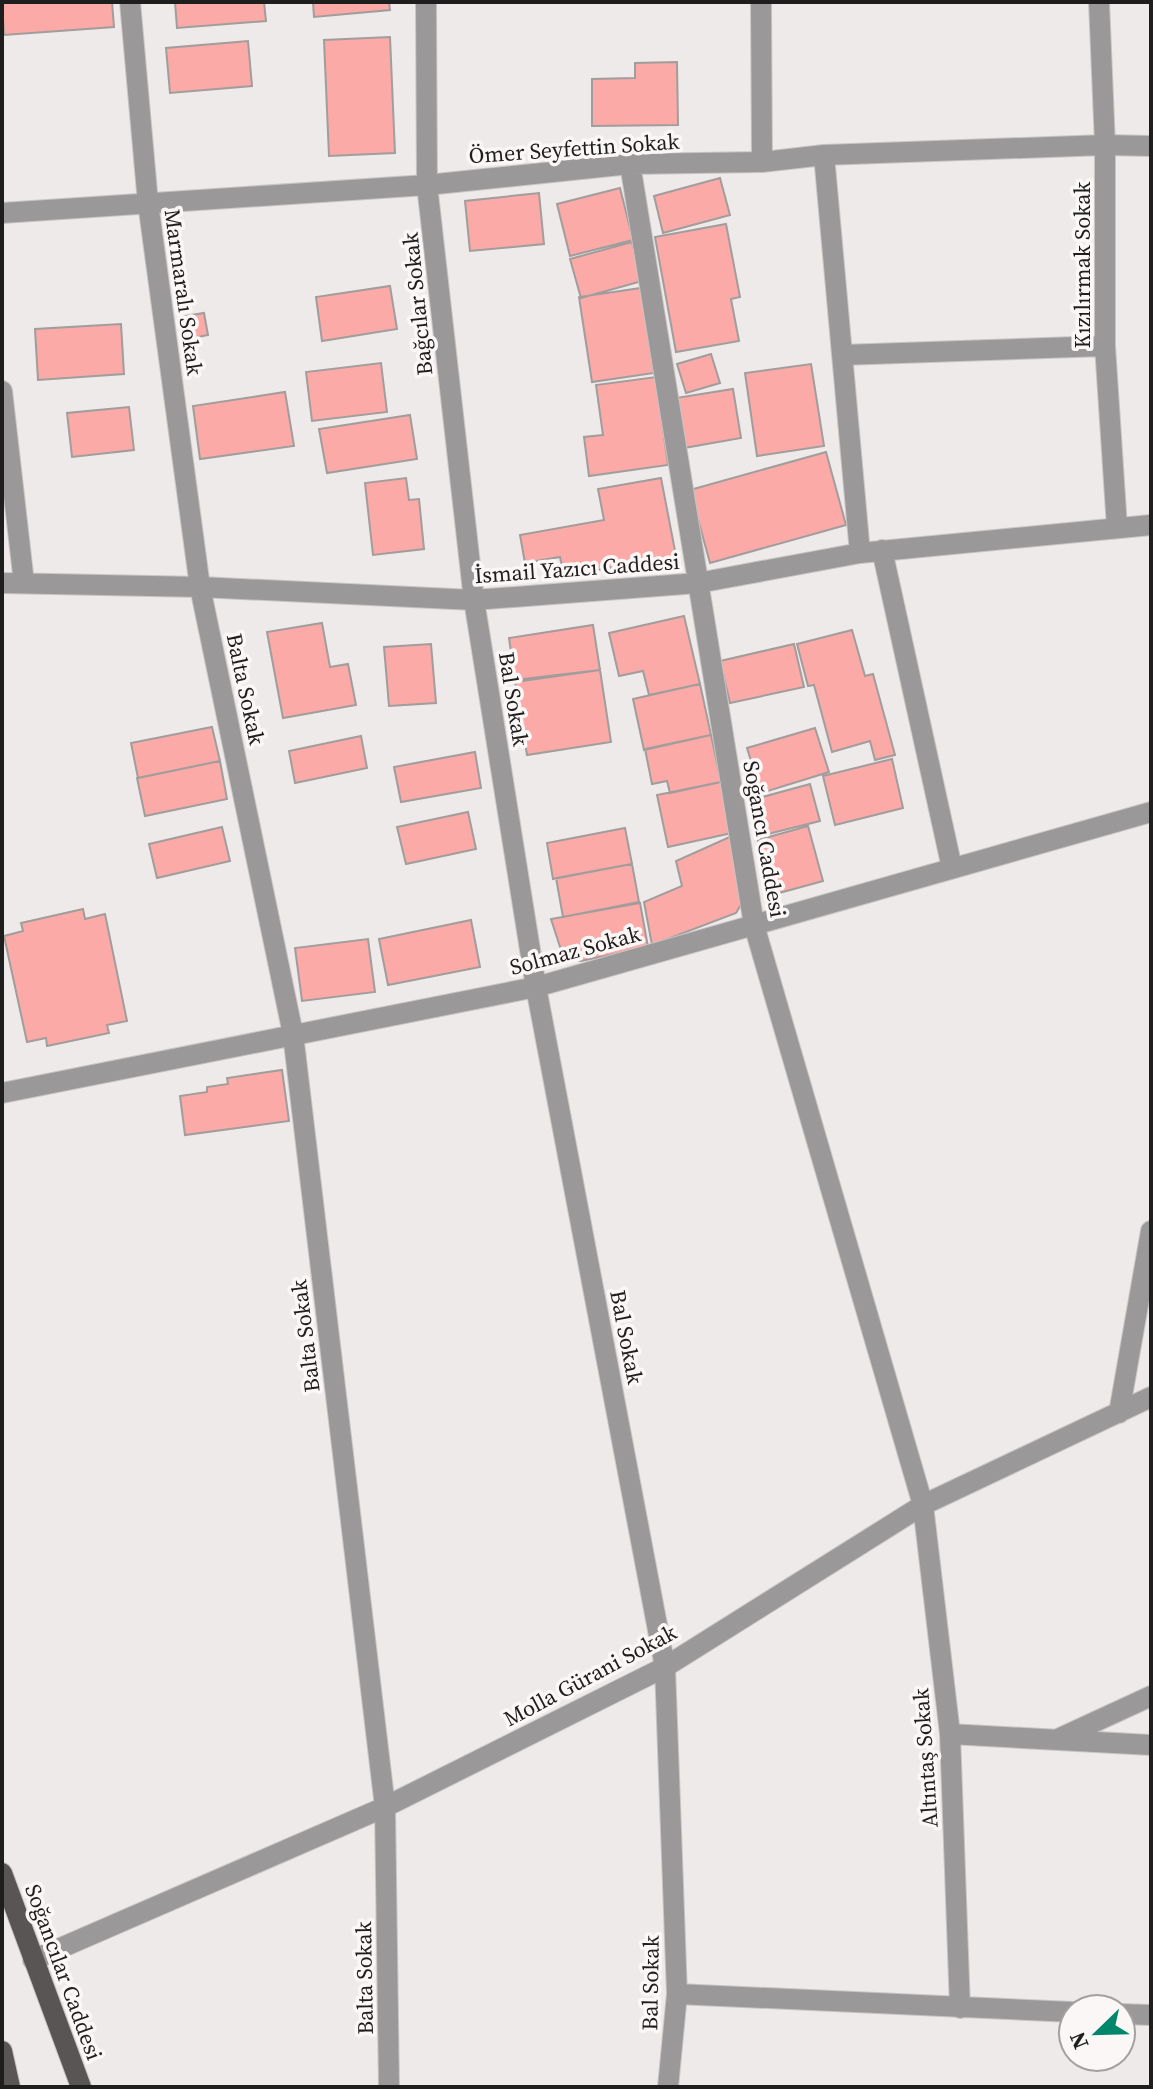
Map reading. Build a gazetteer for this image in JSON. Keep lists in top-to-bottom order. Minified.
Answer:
{"streets":{"main road":["Soğancılar Caddesi"],"street":["Ömer Seyfettin Sokak","Kızılırmak Sokak","Marmaralı Sokak","Bağcılar Sokak","İsmail Yazıcı Caddesi","Balta Sokak","Bal Sokak","Soğancı Caddesi","Solmaz Sokak","Molla Gürani Sokak","Altıntaş Sokak"]},"crossings":[["Ömer Seyfettin Sokak","Kızılırmak Sokak"],["Ömer Seyfettin Sokak","Marmaralı Sokak"],["Ömer Seyfettin Sokak","Bağcılar Sokak"],["Ömer Seyfettin Sokak","Soğancı Caddesi"],["Kızılırmak Sokak","İsmail Yazıcı Caddesi"],["Marmaralı Sokak","İsmail Yazıcı Caddesi"],["Marmaralı Sokak","Balta Sokak"],["Bağcılar Sokak","İsmail Yazıcı Caddesi"],["Bağcılar Sokak","Bal Sokak"],["İsmail Yazıcı Caddesi","Balta Sokak"],["İsmail Yazıcı Caddesi","Bal Sokak"],["İsmail Yazıcı Caddesi","Soğancı Caddesi"],["Balta Sokak","Solmaz Sokak"],["Balta Sokak","Molla Gürani Sokak"],["Bal Sokak","Solmaz Sokak"],["Bal Sokak","Molla Gürani Sokak"],["Soğancı Caddesi","Solmaz Sokak"],["Soğancı Caddesi","Molla Gürani Sokak"],["Soğancı Caddesi","Altıntaş Sokak"],["Molla Gürani Sokak","Altıntaş Sokak"],["Molla Gürani Sokak","Soğancılar Caddesi"]],"north":"bottom left"}
